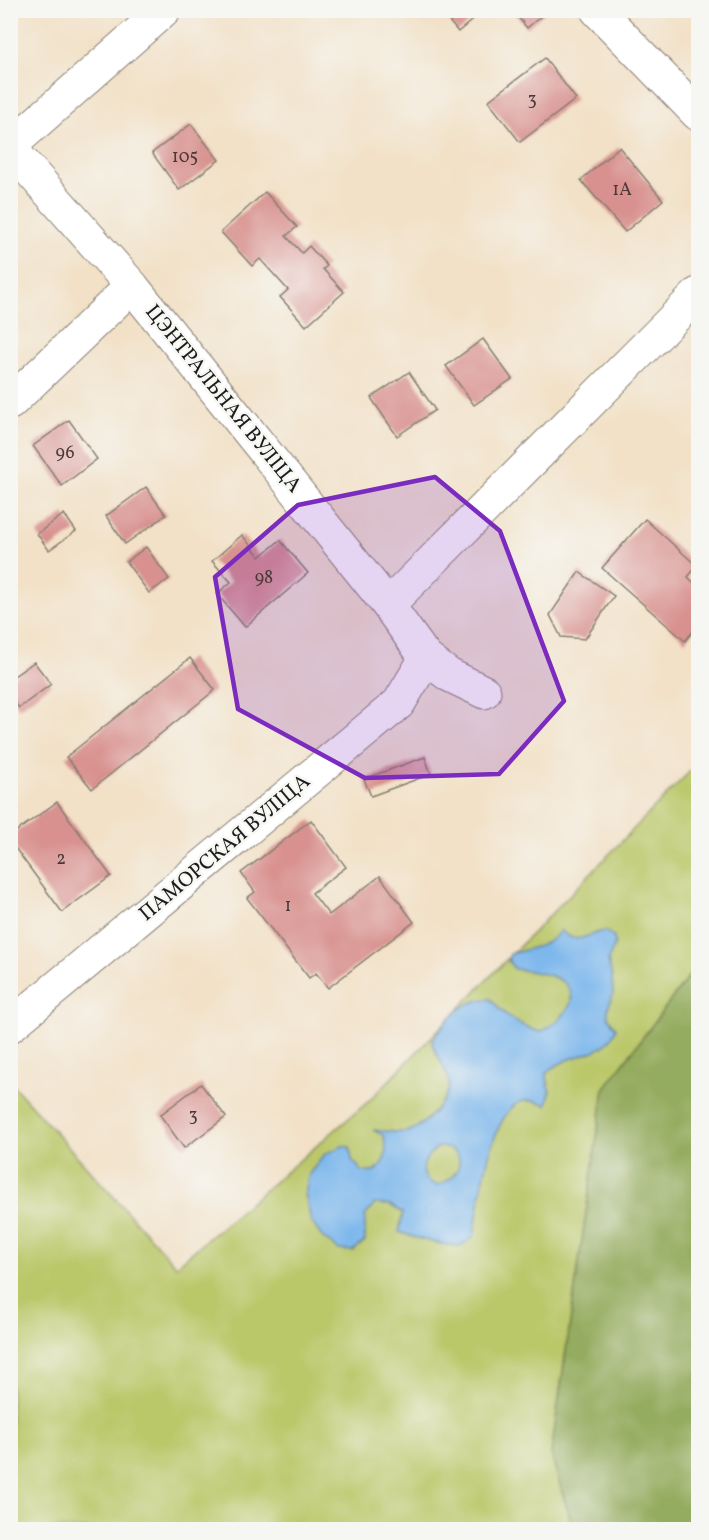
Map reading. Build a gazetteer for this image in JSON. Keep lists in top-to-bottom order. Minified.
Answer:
{"streets":{"street":["ЦЭНТРАЛЬНАЯ ВУЛІЦА","ПАМОРСКАЯ ВУЛІЦА"]},"crossings":[["ЦЭНТРАЛЬНАЯ ВУЛІЦА","ПАМОРСКАЯ ВУЛІЦА"]],"house_numbers":["3","105","1А","96","98","2","1","3"]}
